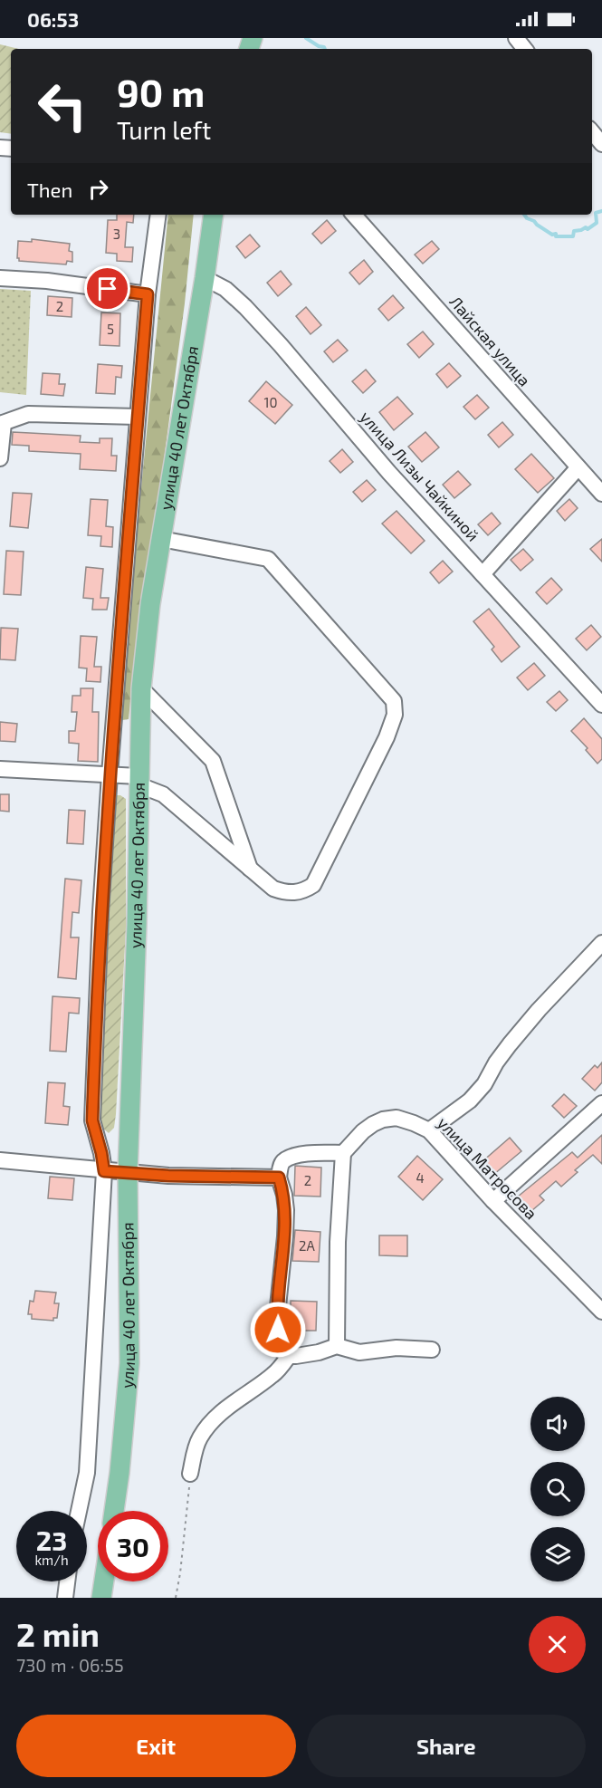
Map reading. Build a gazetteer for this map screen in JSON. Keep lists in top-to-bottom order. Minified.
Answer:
{"streets":{"main road":["улица 40 лет Октября"],"street":["Лайская улица","улица Лизы Чайкиной","улица Матросова"]},"crossings":[["улица 40 лет Октября","улица Лизы Чайкиной"]],"house_numbers":["3","2","5","10","4","2","2А"],"page":{"status":"06:53","turn":["90 m","Turn left"],"then":"Then","speed":"23 km/h","limit":"30","heading":["2 min","730 m · 06:55"],"buttons":["Exit","Share"]}}
